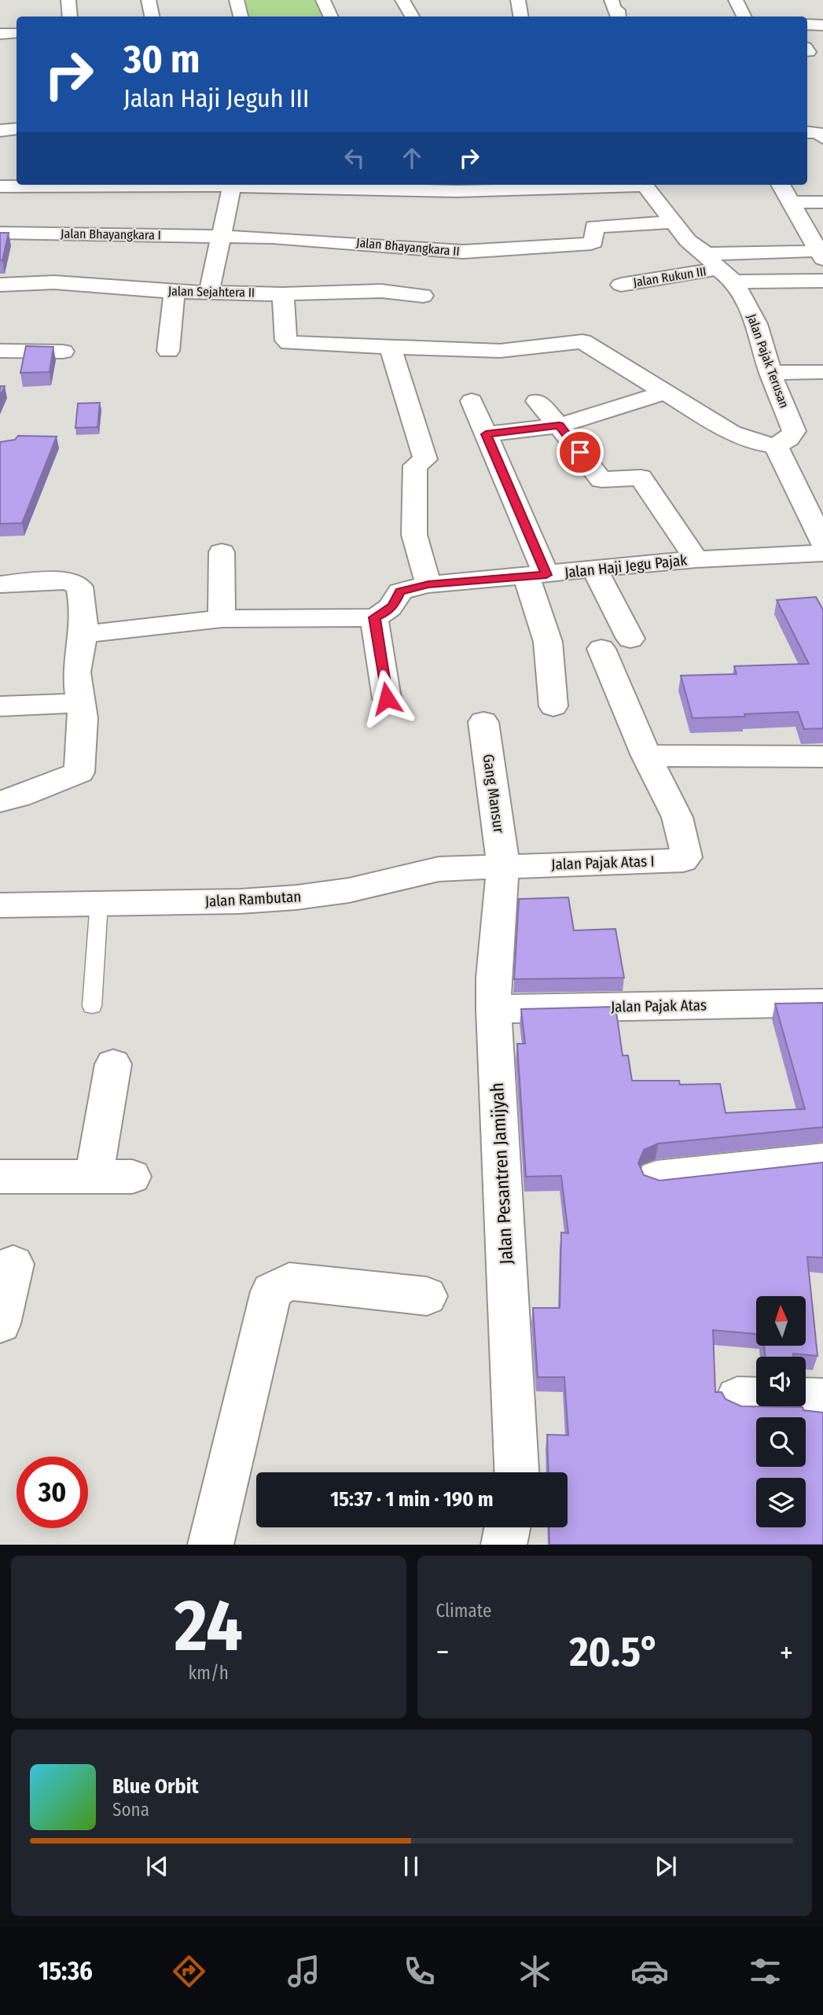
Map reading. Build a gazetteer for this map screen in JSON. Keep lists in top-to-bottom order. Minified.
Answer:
{"streets":{"street":["Jalan Bhayangkara I","Jalan Bhayangkara II","Jalan Rukun III","Jalan Sejahtera II","Jalan Pajak Terusan","Jalan Haji Jegu Pajak","Gang Mansur","Jalan Pajak Atas I","Jalan Rambutan","Jalan Pajak Atas","Jalan Pesantren Jamijyah"]},"crossings":[["Jalan Bhayangkara I","Jalan Bhayangkara II"],["Jalan Bhayangkara II","Jalan Pajak Terusan"],["Jalan Rukun III","Jalan Pajak Terusan"],["Gang Mansur","Jalan Pajak Atas I"],["Gang Mansur","Jalan Rambutan"],["Gang Mansur","Jalan Pesantren Jamijyah"],["Jalan Pajak Atas I","Jalan Rambutan"],["Jalan Pajak Atas I","Jalan Pesantren Jamijyah"],["Jalan Rambutan","Jalan Pesantren Jamijyah"],["Jalan Pajak Atas","Jalan Pesantren Jamijyah"]],"north":"top","page":{"turn":["30 m","Jalan Haji Jeguh III"],"limit":"30","trip":"15:37 · 1 min · 190 m","tile":[["24","km/h"],"Climate"],"heat":["−","20.5°","+"],"song":["Blue Orbit","Sona"],"tabs":"15:36"}}
